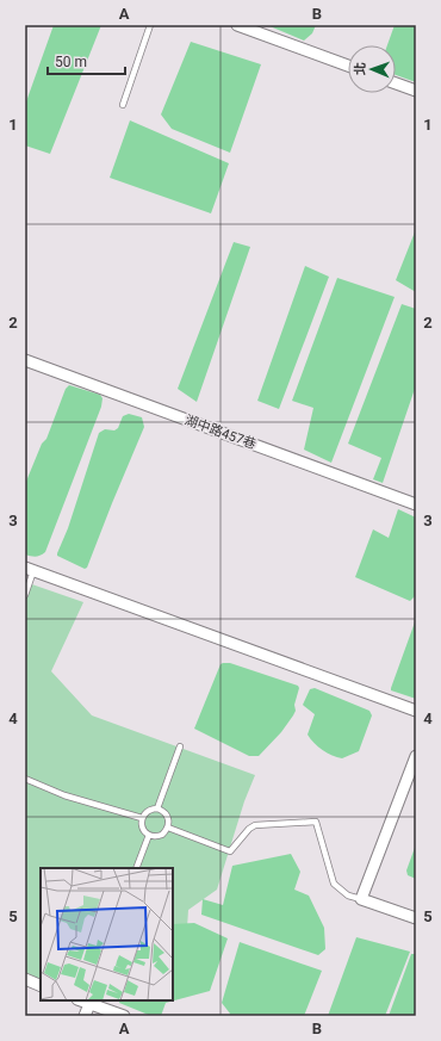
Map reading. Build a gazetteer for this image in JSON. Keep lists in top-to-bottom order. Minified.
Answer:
{"streets":{"street":["湖中路457巷"]},"scale_bar":"50 m","north":"left","grid":{"columns":["A","B"],"rows":["1","2","3","4","5"]}}
